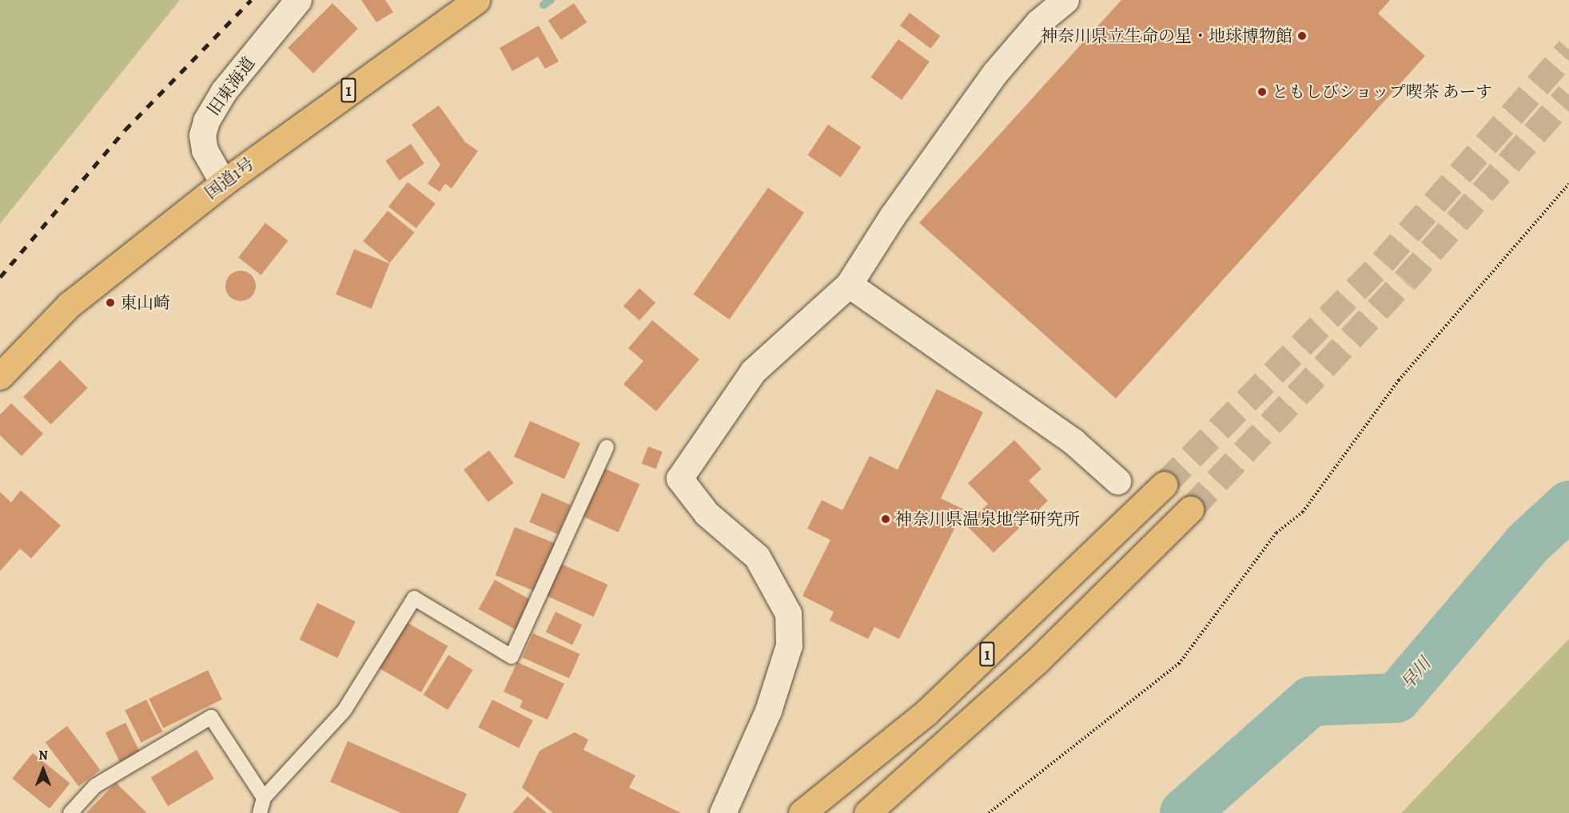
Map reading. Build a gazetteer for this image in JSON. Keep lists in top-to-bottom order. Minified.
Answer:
{"streets":{"highway":["1","国道1号"],"street":["旧東海道"]},"crossings":[["旧東海道","国道1号"]],"water":["早川"],"places":["神奈川県立生命の星・地球博物館","ともしびショップ喫茶 あーす","東山崎","神奈川県温泉地学研究所"],"north":"top"}
